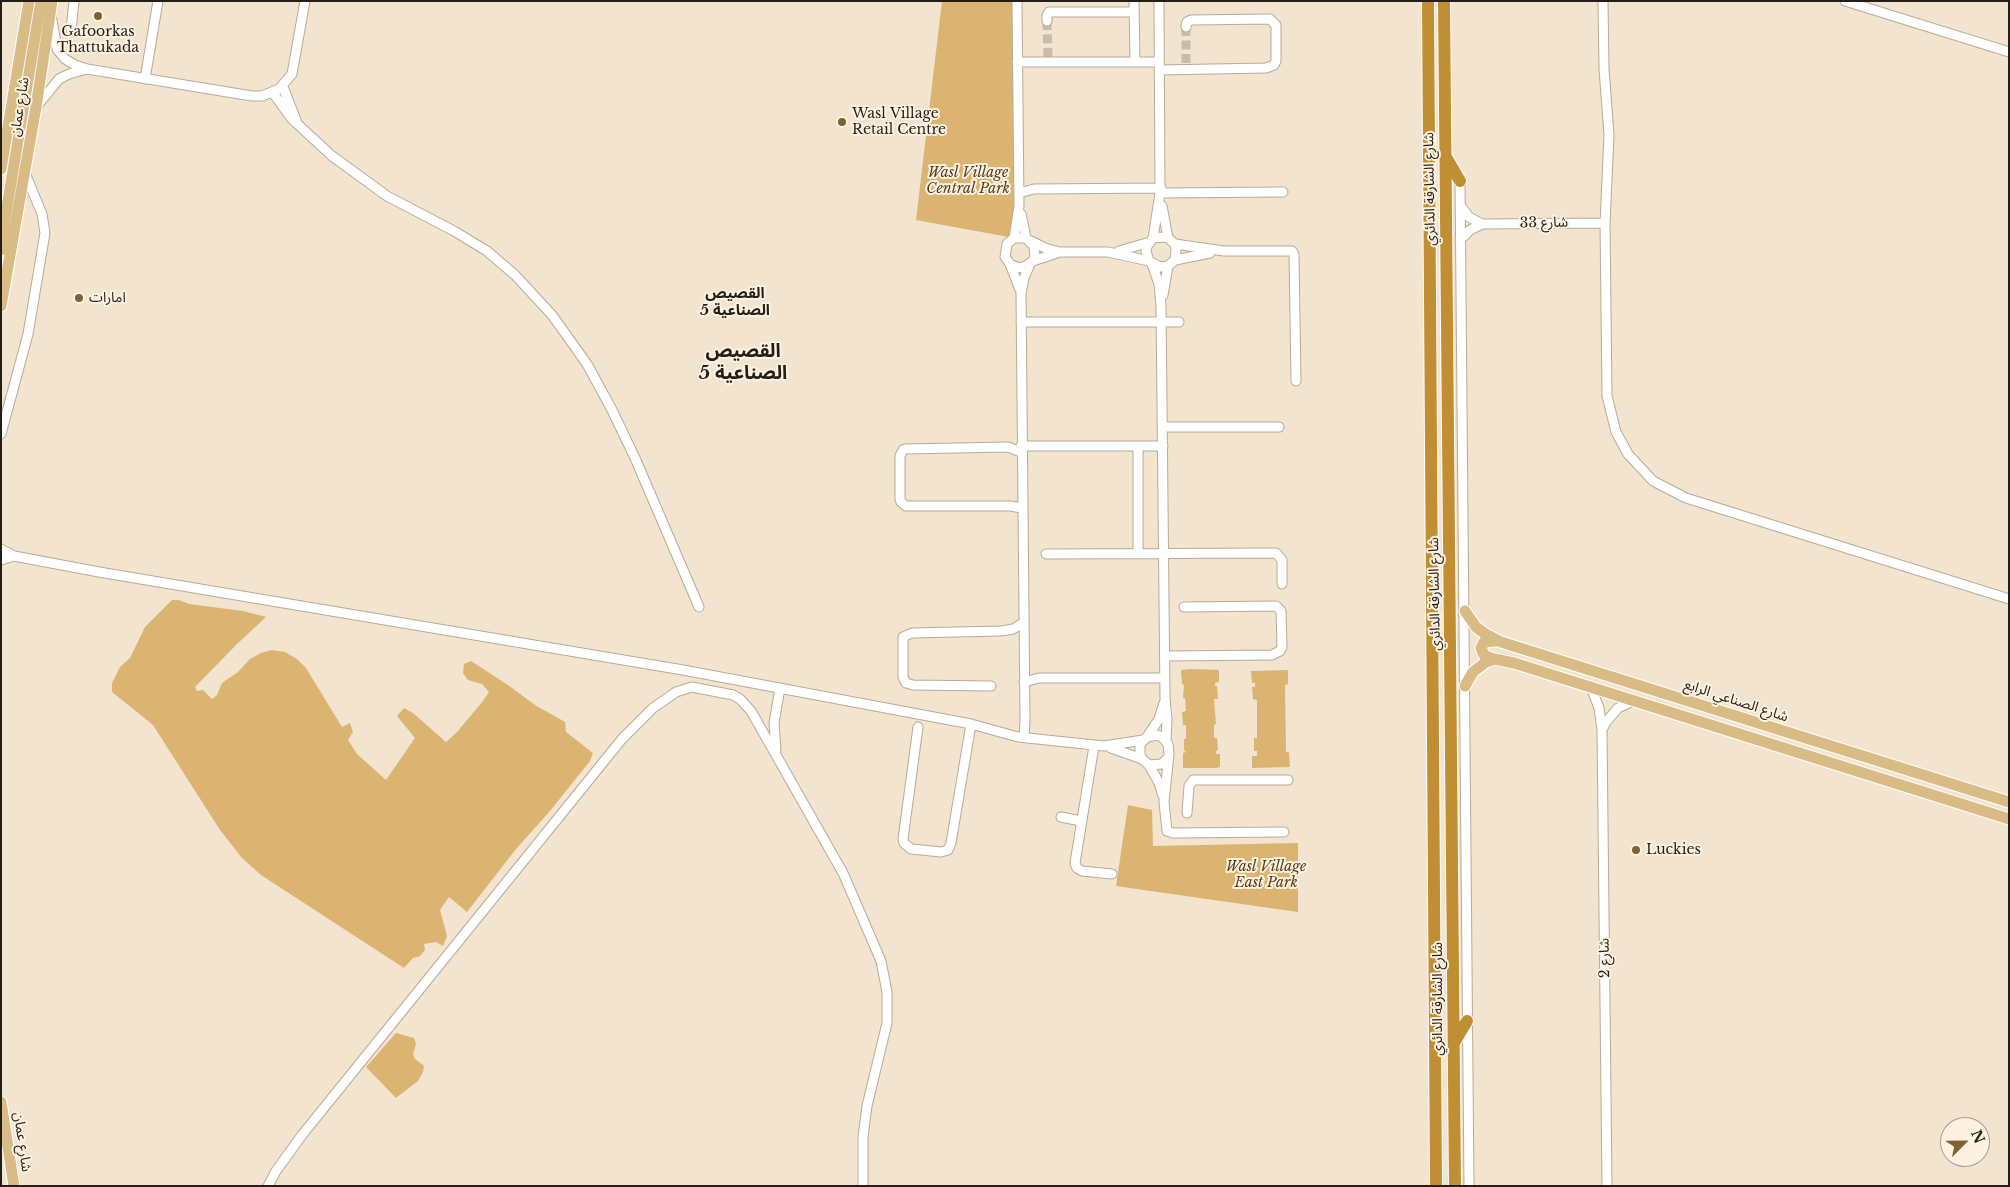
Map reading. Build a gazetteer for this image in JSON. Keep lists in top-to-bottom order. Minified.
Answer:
{"streets":{"highway":["شارع الشارقة الدائري"],"main road":["شارع عمان","شارع الصناعي الرابع"],"street":["شارع 33","شارع 2"]},"districts":["القصيص الصناعية 5","القصيص الصناعية 5"],"parks":["Wasl Village Central Park","Wasl Village East Park"],"places":["Gafoorkas Thattukada","Wasl Village Retail Centre","امارات","Luckies"],"north":"top right"}
